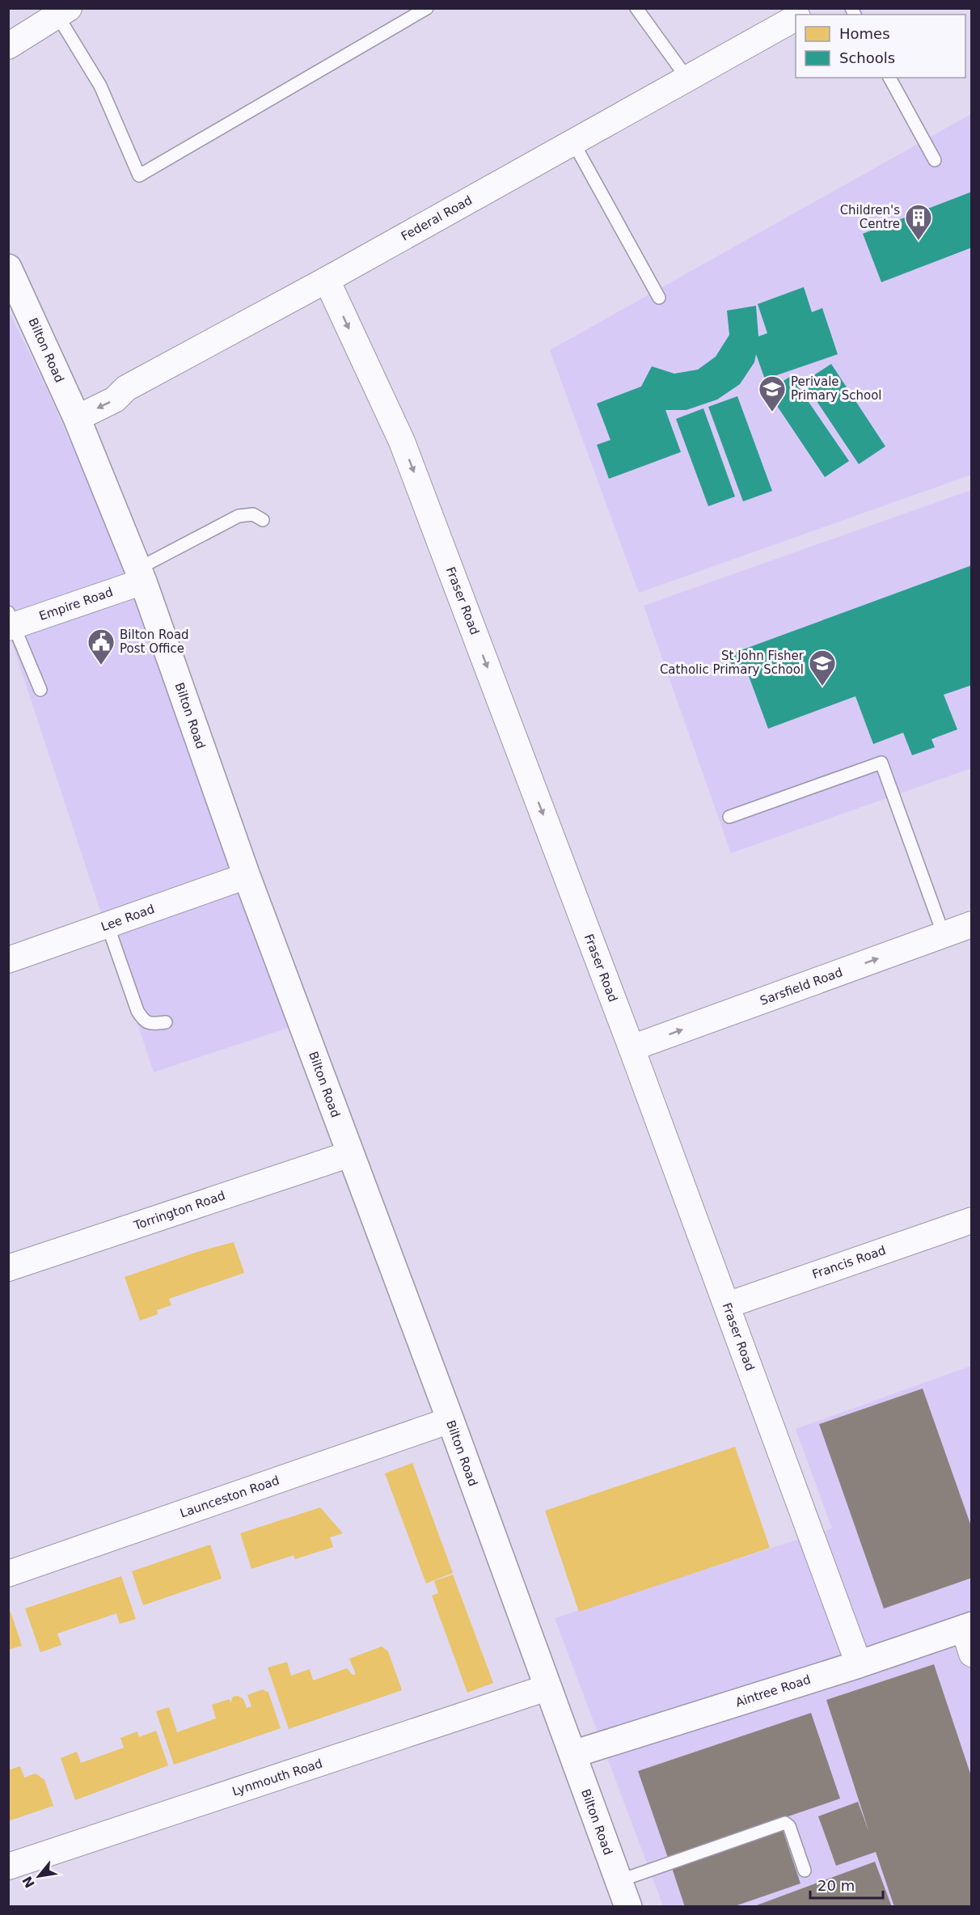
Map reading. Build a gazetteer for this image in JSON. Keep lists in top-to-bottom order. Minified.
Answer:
{"streets":{"street":["Federal Road","Bilton Road","Fraser Road","Empire Road","Lee Road","Sarsfield Road","Torrington Road","Francis Road","Launceston Road","Aintree Road","Lynmouth Road"]},"crossings":[["Federal Road","Bilton Road"],["Federal Road","Fraser Road"],["Bilton Road","Empire Road"],["Bilton Road","Lee Road"],["Bilton Road","Torrington Road"],["Bilton Road","Launceston Road"],["Bilton Road","Aintree Road"],["Bilton Road","Lynmouth Road"],["Fraser Road","Sarsfield Road"],["Fraser Road","Francis Road"],["Fraser Road","Aintree Road"]],"one_way":["Fraser Road","Sarsfield Road"],"places":{"building":["Children's Centre"],"school or university":["Perivale Primary School","St John Fisher Catholic Primary School"],"public building":["Bilton Road Post Office"]},"legend":["Homes","Schools"],"scale_bar":"20 m","north":"bottom left"}
